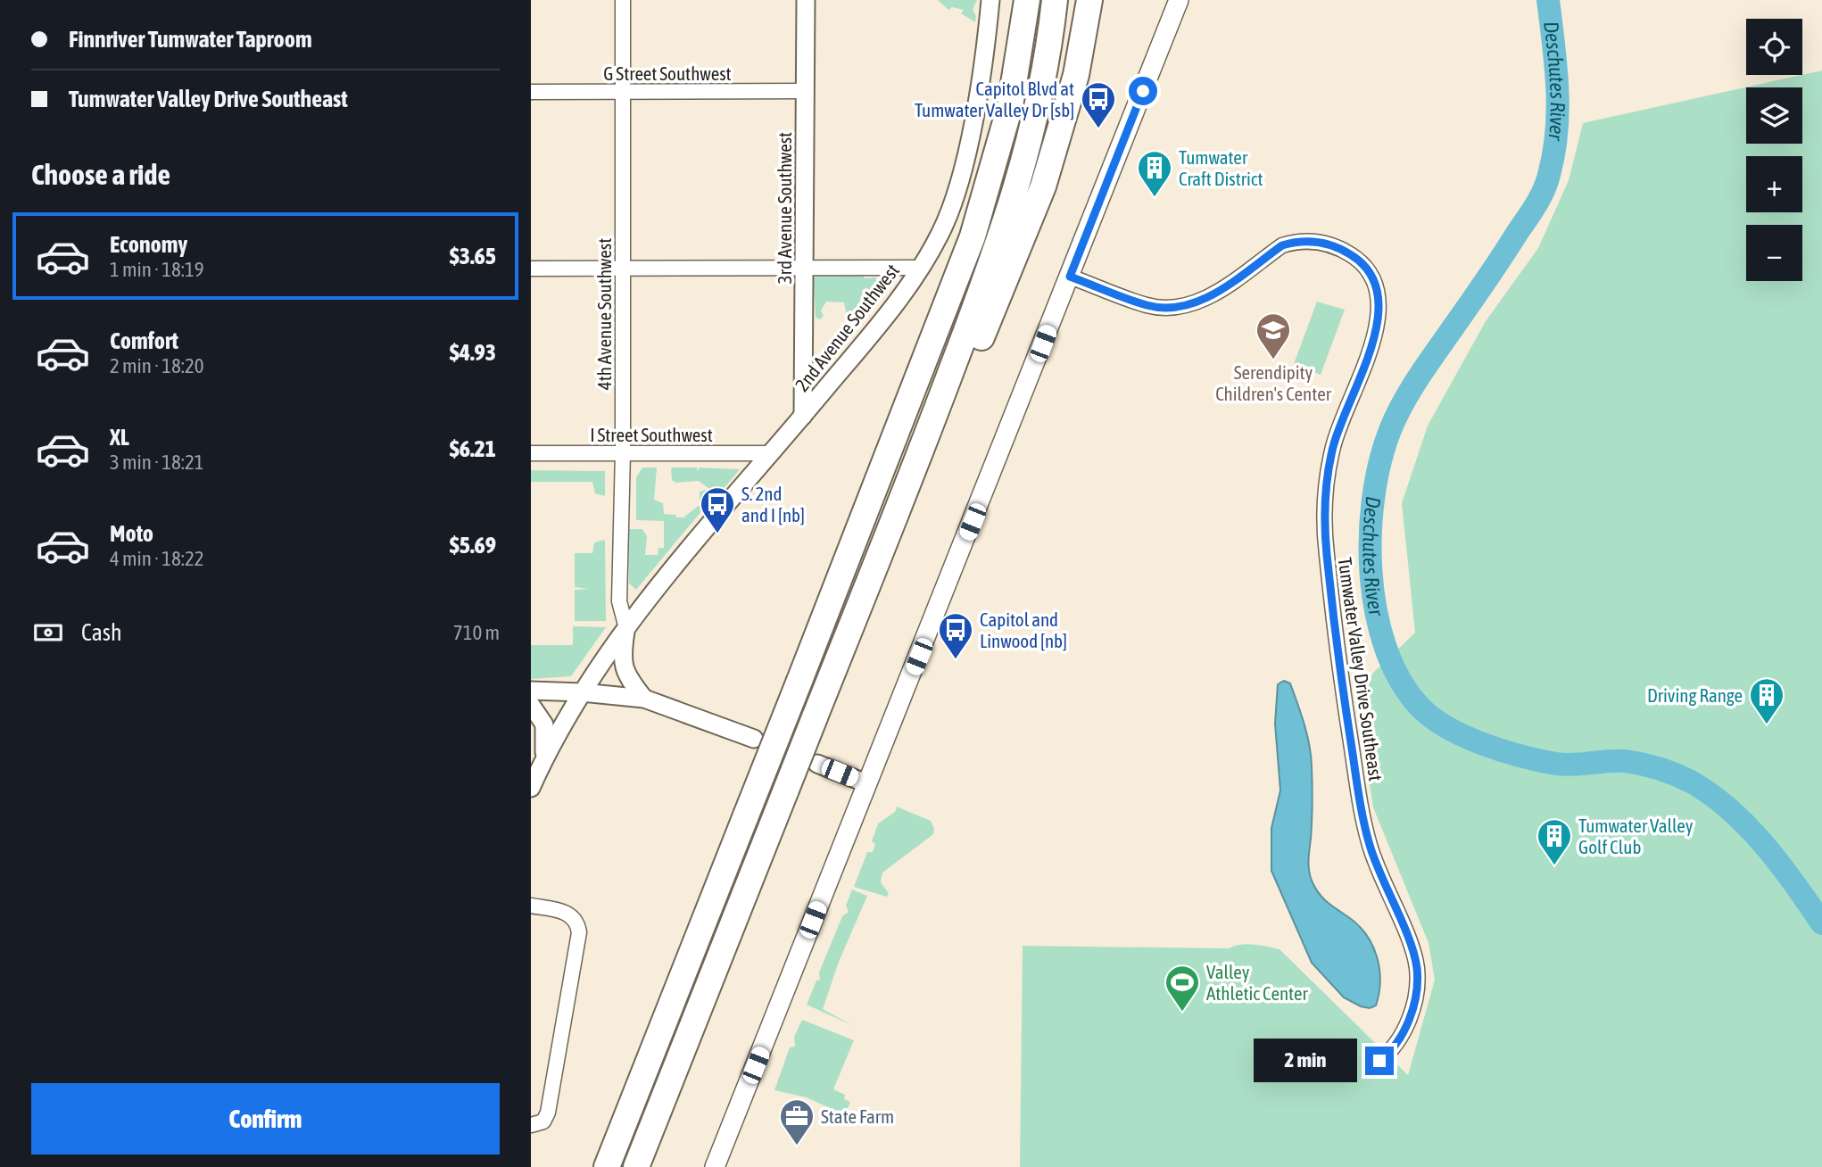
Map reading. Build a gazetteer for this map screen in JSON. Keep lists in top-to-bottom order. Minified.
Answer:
{"streets":{"street":["G Street Southwest","3rd Avenue Southwest","4th Avenue Southwest","2nd Avenue Southwest","I Street Southwest","Tumwater Valley Drive Southeast"]},"crossings":[["G Street Southwest","3rd Avenue Southwest"],["G Street Southwest","4th Avenue Southwest"],["3rd Avenue Southwest","2nd Avenue Southwest"],["4th Avenue Southwest","2nd Avenue Southwest"],["4th Avenue Southwest","I Street Southwest"],["2nd Avenue Southwest","I Street Southwest"]],"water":["Deschutes River"],"places":{"bus stop":["Capitol Blvd at Tumwater Valley Dr [sb]","S. 2nd and I [nb]","Capitol and Linwood [nb]"],"building":["Tumwater Craft District","Driving Range","Tumwater Valley Golf Club"],"school or university":["Serendipity Children's Center"],"sports":["Valley Athletic Center"],"office":["State Farm"]},"page":{"banner":["Finnriver Tumwater Taproom","Tumwater Valley Drive Southeast"],"map_buttons":["+","−"],"heading":"Choose a ride","list":[{"name":"Economy","note":"1 min · 18:19","value":"$3.65"},{"name":"Comfort","note":"2 min · 18:20","value":"$4.93"},{"name":"XL","note":"3 min · 18:21","value":"$6.21"},{"name":"Moto","note":"4 min · 18:22","value":"$5.69"}],"pay":["Cash","710 m"],"bubble":"2 min","buttons":"Confirm"}}
